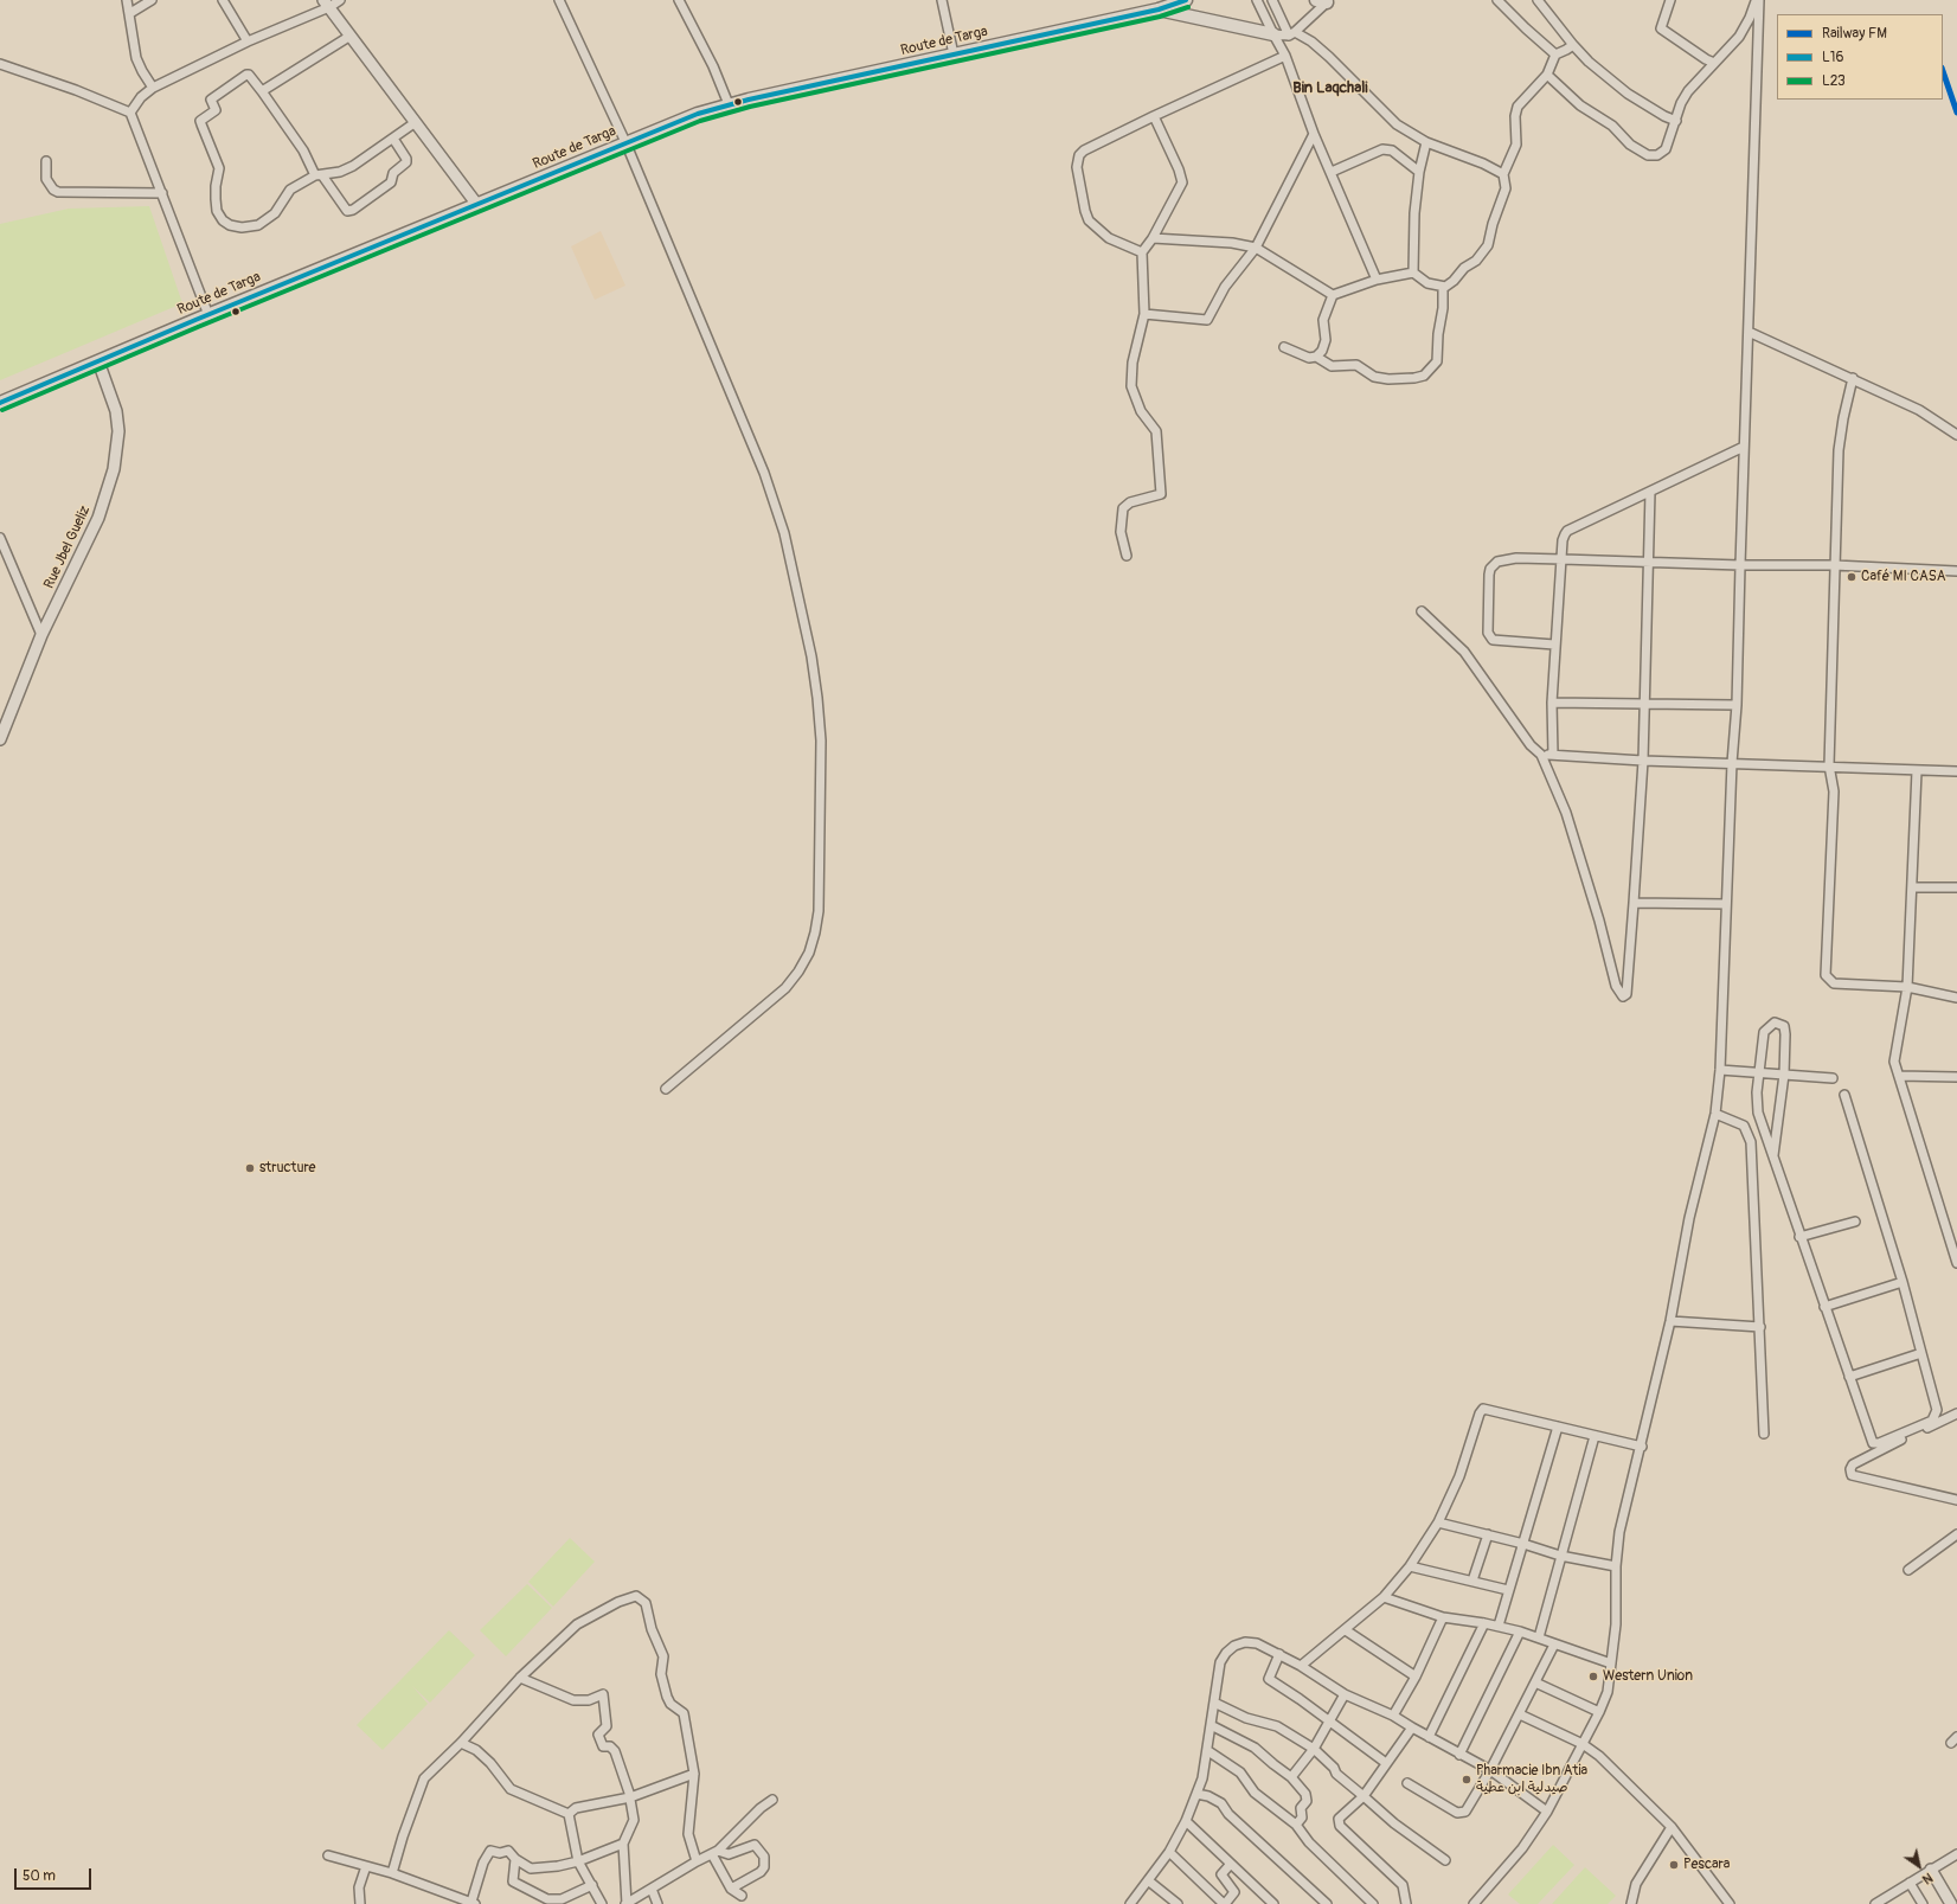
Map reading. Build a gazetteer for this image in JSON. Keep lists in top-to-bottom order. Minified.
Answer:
{"streets":{"main road":["Route de Targa"],"street":["Rue Jbel Gueliz"]},"crossings":[["Route de Targa","Rue Jbel Gueliz"]],"districts":["Bin Laqchali"],"places":["Café MI CASA","structure","Western Union","Pharmacie Ibn Atia صيدلية ابن عطية","Pescara"],"lines":["transit line L16","transit line L23","rail line FM"],"legend":["Railway FM","L16","L23"],"scale_bar":"50 m","north":"bottom right"}
